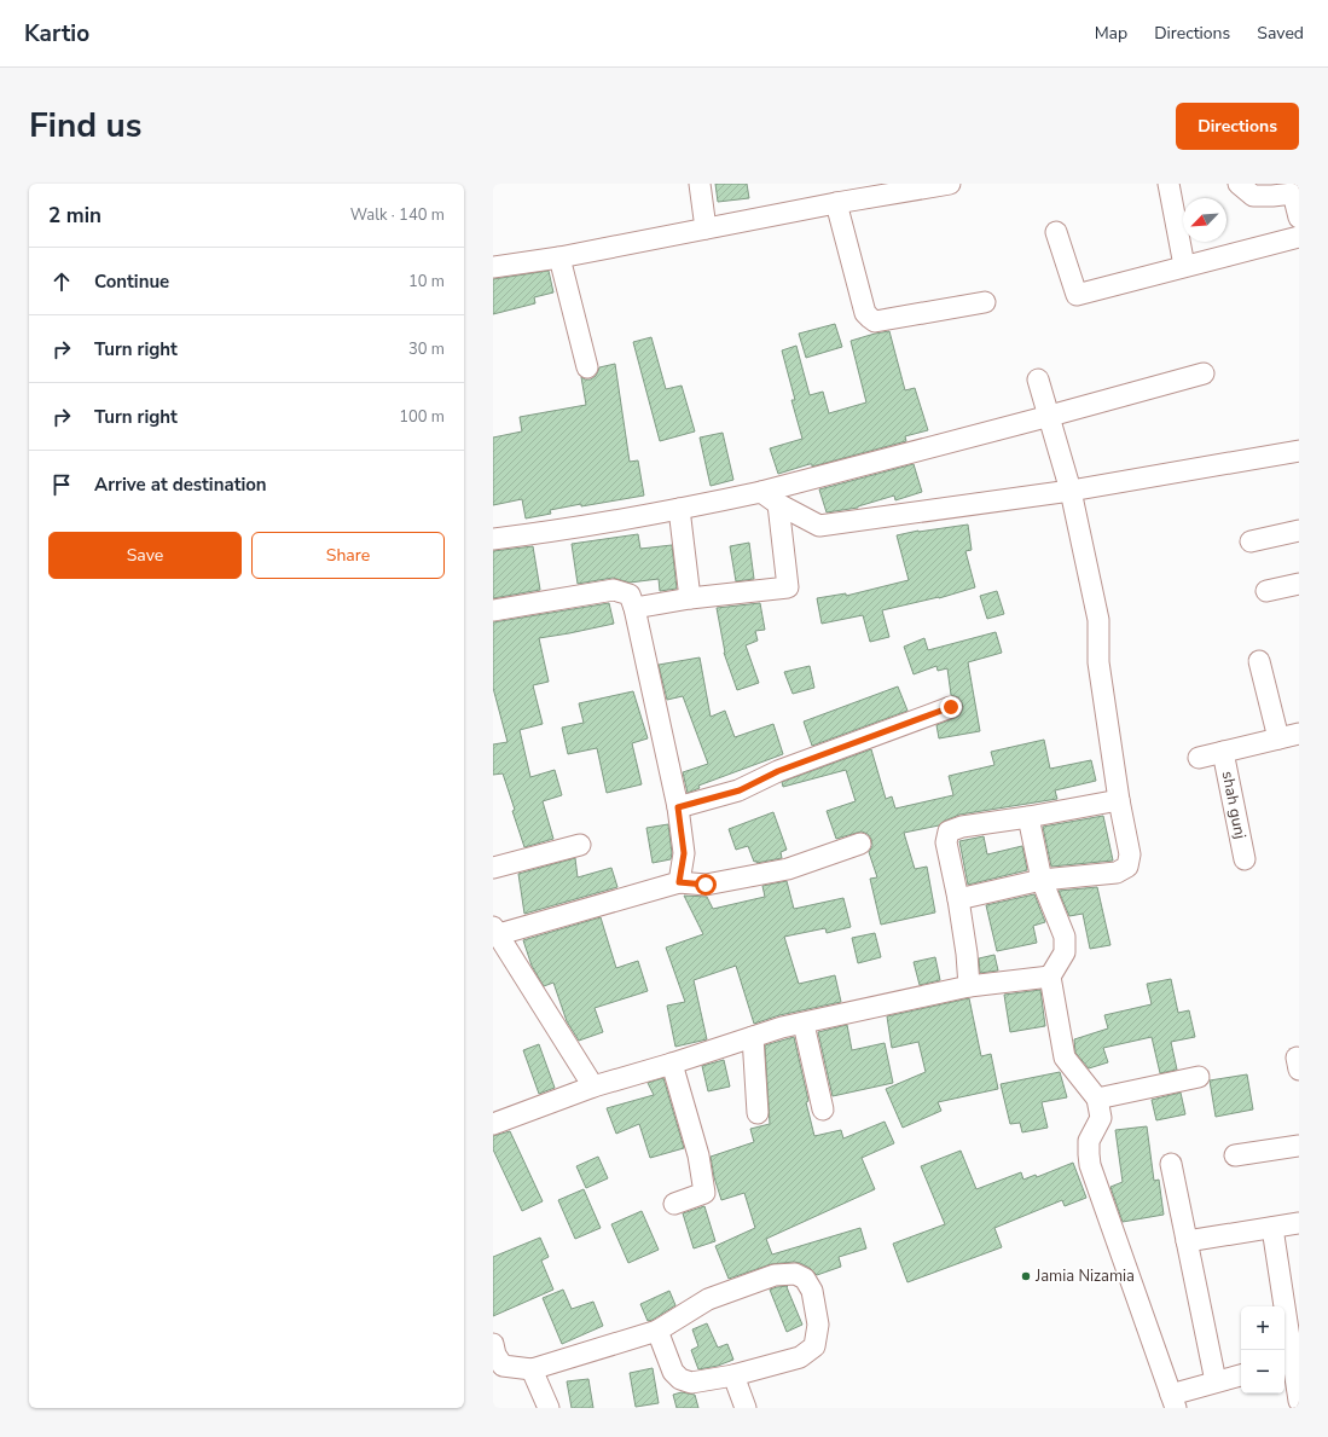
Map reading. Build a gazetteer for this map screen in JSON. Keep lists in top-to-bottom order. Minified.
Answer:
{"streets":{"street":["shah gunj"]},"places":["Jamia Nizamia"],"north":"bottom left","page":{"header":"Kartio","nav":["Map","Directions","Saved"],"title":"Find us","buttons":["Directions",["Save","Share"]],"heading":["2 min","Walk · 140 m"],"list":[["Continue","10 m"],["Turn right","30 m"],["Turn right","100 m"],"Arrive at destination"],"map_buttons":["+","−"]}}
